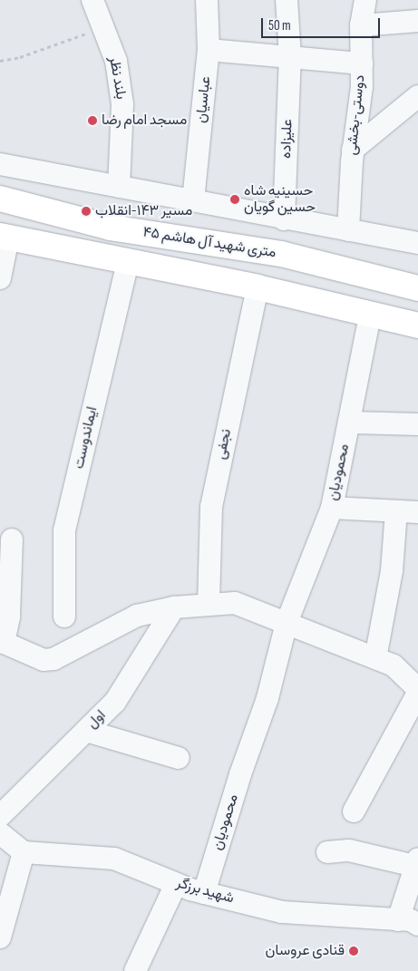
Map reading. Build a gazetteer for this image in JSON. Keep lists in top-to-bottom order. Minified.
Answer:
{"streets":{"main road":["۴۵ متری شهید آل هاشم"],"street":["بلند نظر","عباسیان","دوستی-بخشی","علیزاده","ایماندوست","نجفی","محمودیان","اول","شهید برزگر"]},"crossings":[["محمودیان","شهید برزگر"]],"places":["مسجد امام رضا","حسینیه شاه حسین گویان","مسیر ۱۴۳-انقلاب","قنادی عروسان"],"scale_bar":"50 m"}
